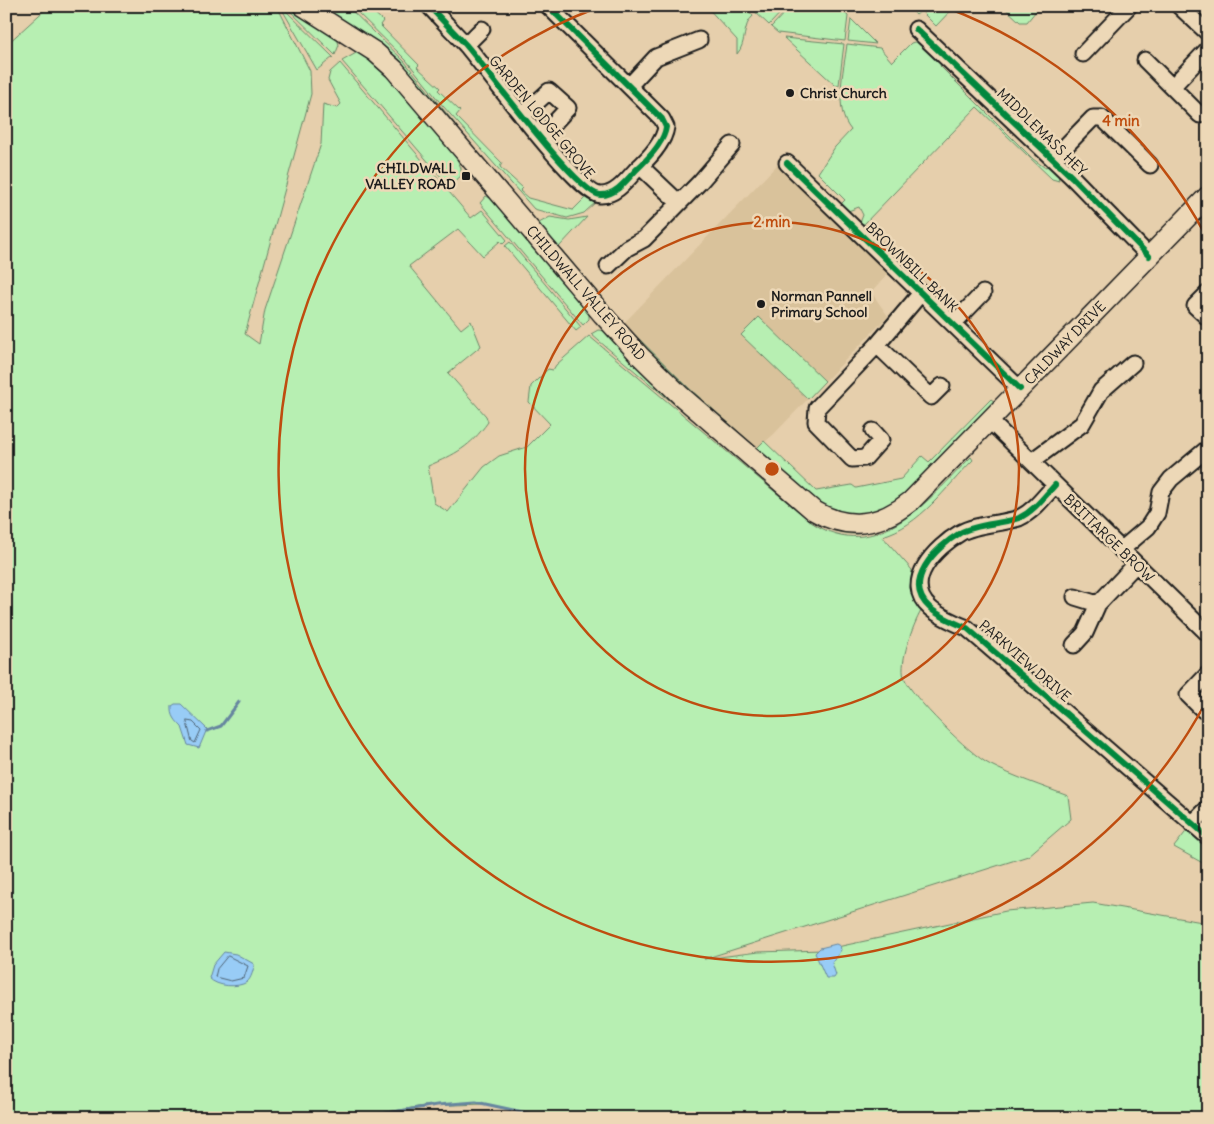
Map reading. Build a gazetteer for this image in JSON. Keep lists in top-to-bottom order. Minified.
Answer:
{"streets":{"main road":["CHILDWALL VALLEY ROAD","CALDWAY DRIVE"],"street":["GARDEN LODGE GROVE","MIDDLEMASS HEY","BROWNBILL BANK","BRITTARGE BROW","PARKVIEW DRIVE"]},"crossings":[["MIDDLEMASS HEY","CALDWAY DRIVE"],["BROWNBILL BANK","CALDWAY DRIVE"],["CHILDWALL VALLEY ROAD","CALDWAY DRIVE"],["CALDWAY DRIVE","BRITTARGE BROW"],["BRITTARGE BROW","PARKVIEW DRIVE"]],"places":{"other":["Christ Church","Norman Pannell Primary School"],"transit":["CHILDWALL VALLEY ROAD"]},"rings":["4 min","2 min"]}
